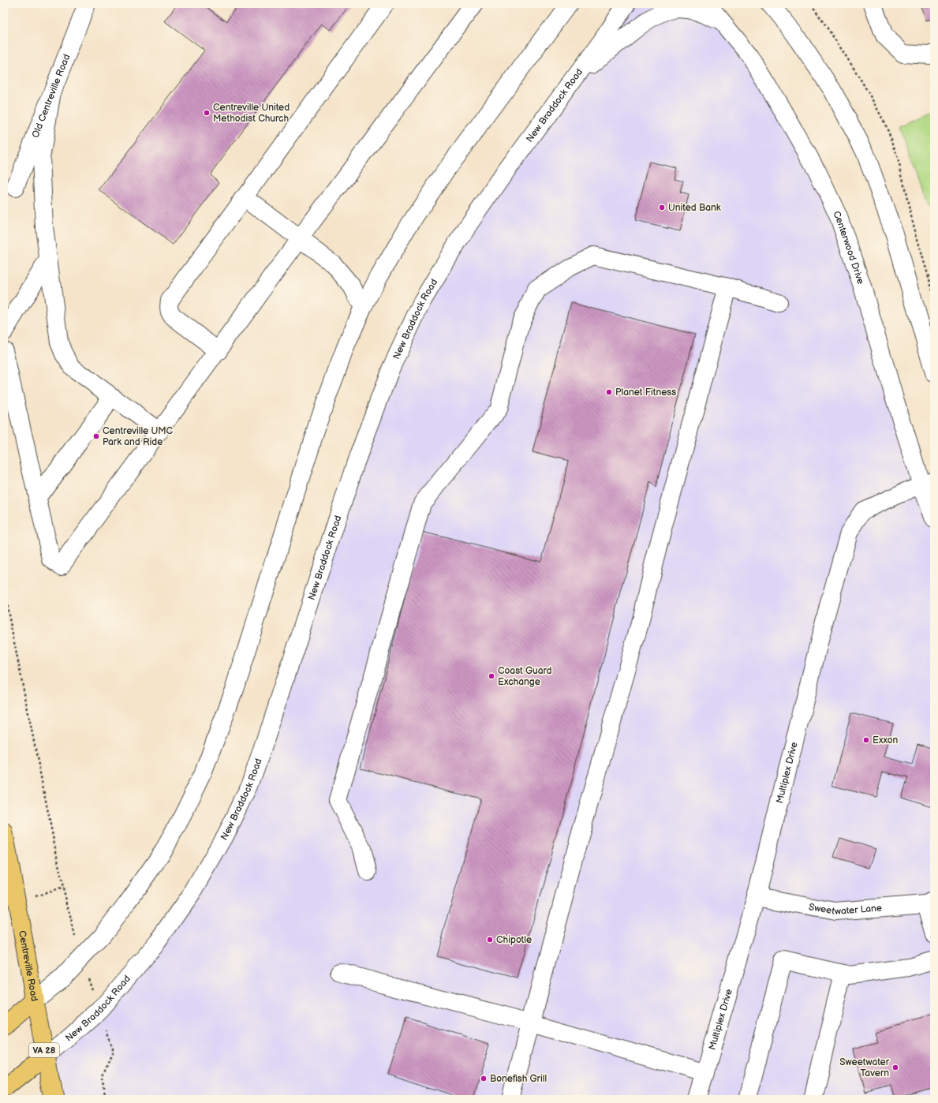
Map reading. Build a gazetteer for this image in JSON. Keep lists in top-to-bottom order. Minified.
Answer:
{"streets":{"main road":["New Braddock Road","Centreville Road","VA 28"],"street":["Old Centreville Road","Centerwood Drive","Multiplex Drive","Sweetwater Lane"]},"crossings":[["New Braddock Road","Centreville Road"],["Centerwood Drive","Multiplex Drive"],["Multiplex Drive","Sweetwater Lane"]],"places":["Centreville United Methodist Church","United Bank","Planet Fitness","Centreville UMC Park and Ride","Coast Guard Exchange","Exxon","Chipotle","Sweetwater Tavern","Bonefish Grill"]}
